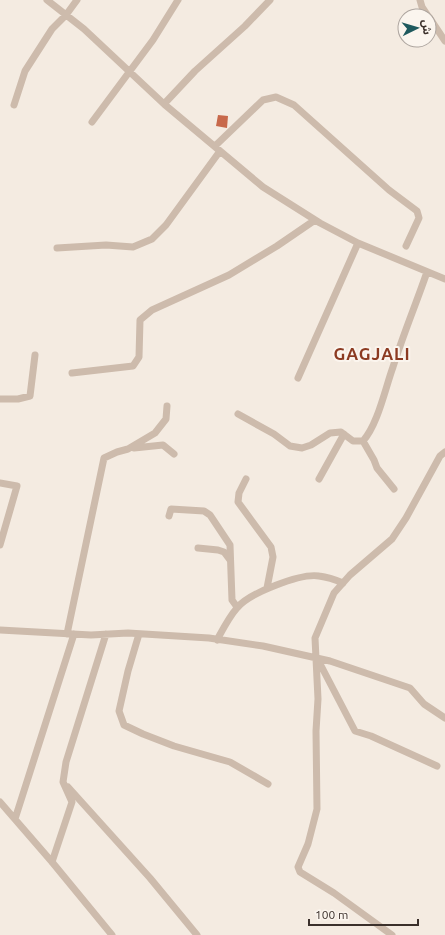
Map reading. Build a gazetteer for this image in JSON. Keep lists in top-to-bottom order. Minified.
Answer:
{"districts":["GAGJALI"],"scale_bar":"100 m","north":"right"}
